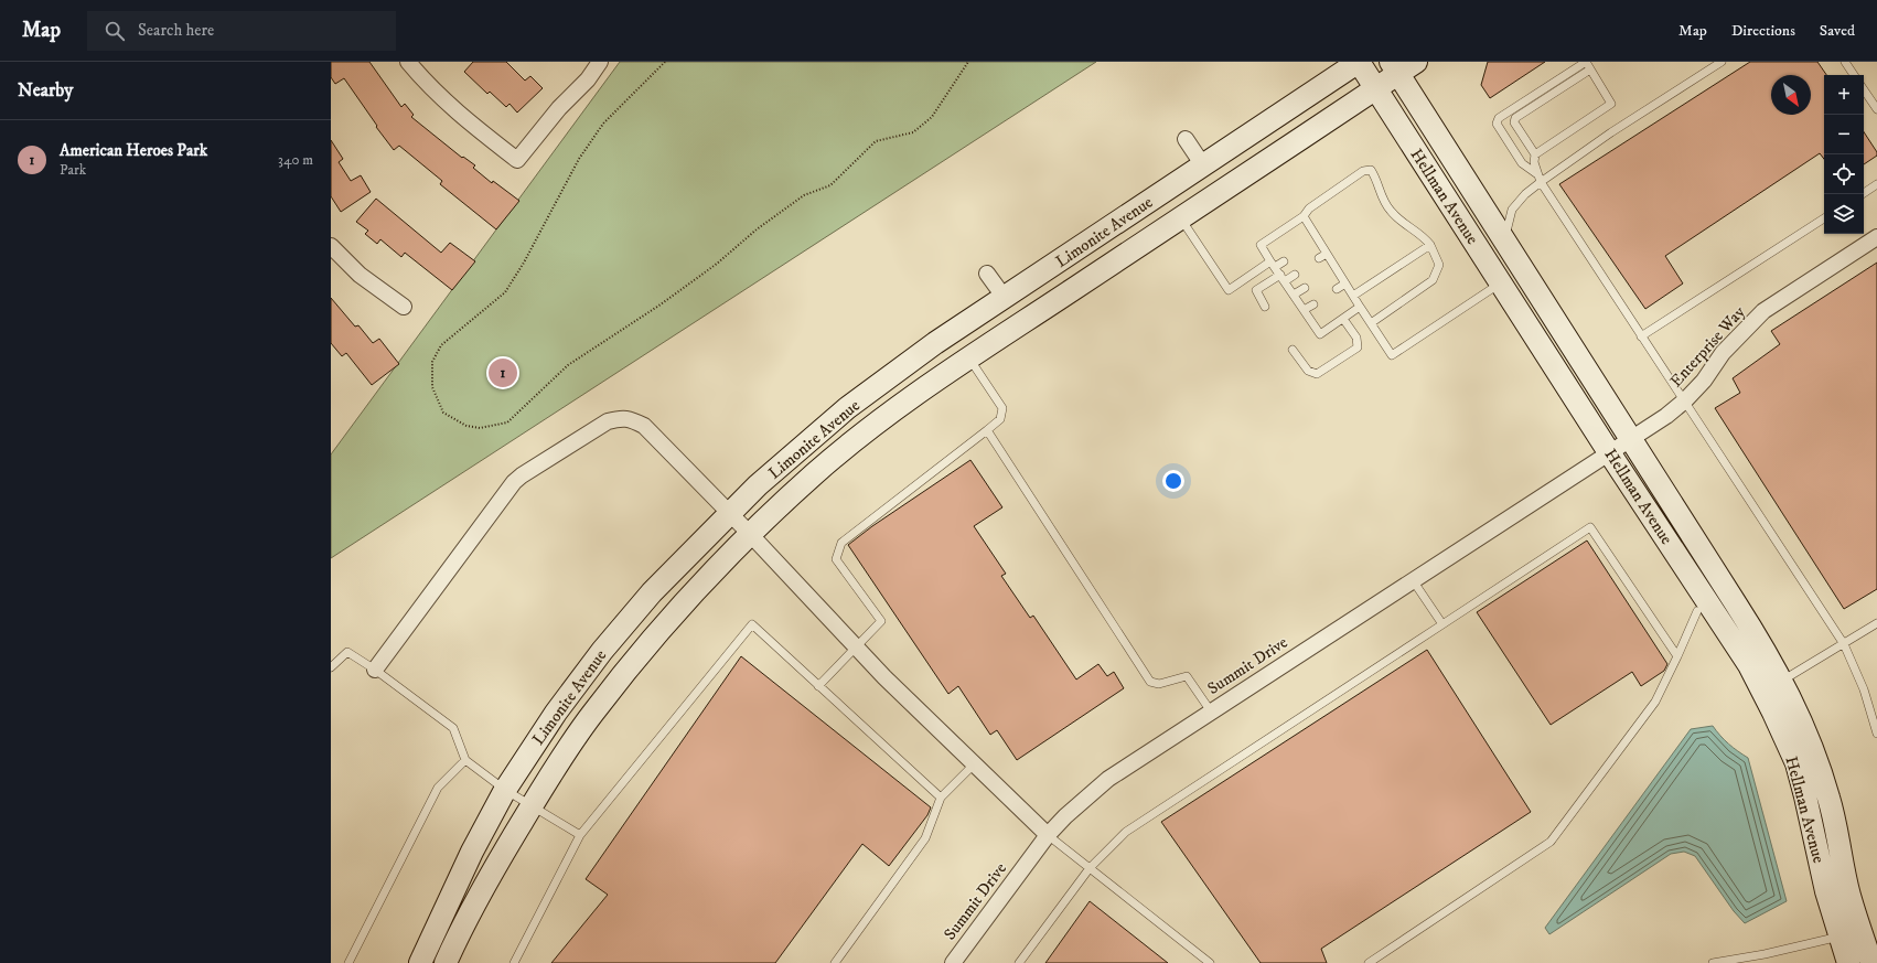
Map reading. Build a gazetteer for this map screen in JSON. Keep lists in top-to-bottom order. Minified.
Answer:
{"streets":{"main road":["Hellman Avenue","Limonite Avenue"],"street":["Enterprise Way","Summit Drive"]},"crossings":[["Hellman Avenue","Limonite Avenue"],["Hellman Avenue","Enterprise Way"],["Hellman Avenue","Summit Drive"],["Enterprise Way","Summit Drive"]],"north":"bottom right","page":{"header":"Map","search":"Search here","nav":["Map","Directions","Saved"],"heading":"Nearby","map_buttons":["+","−"],"list":[{"mark":"1","name":"American Heroes Park","note":"Park","value":"340 m"}],"pins":"1"}}
